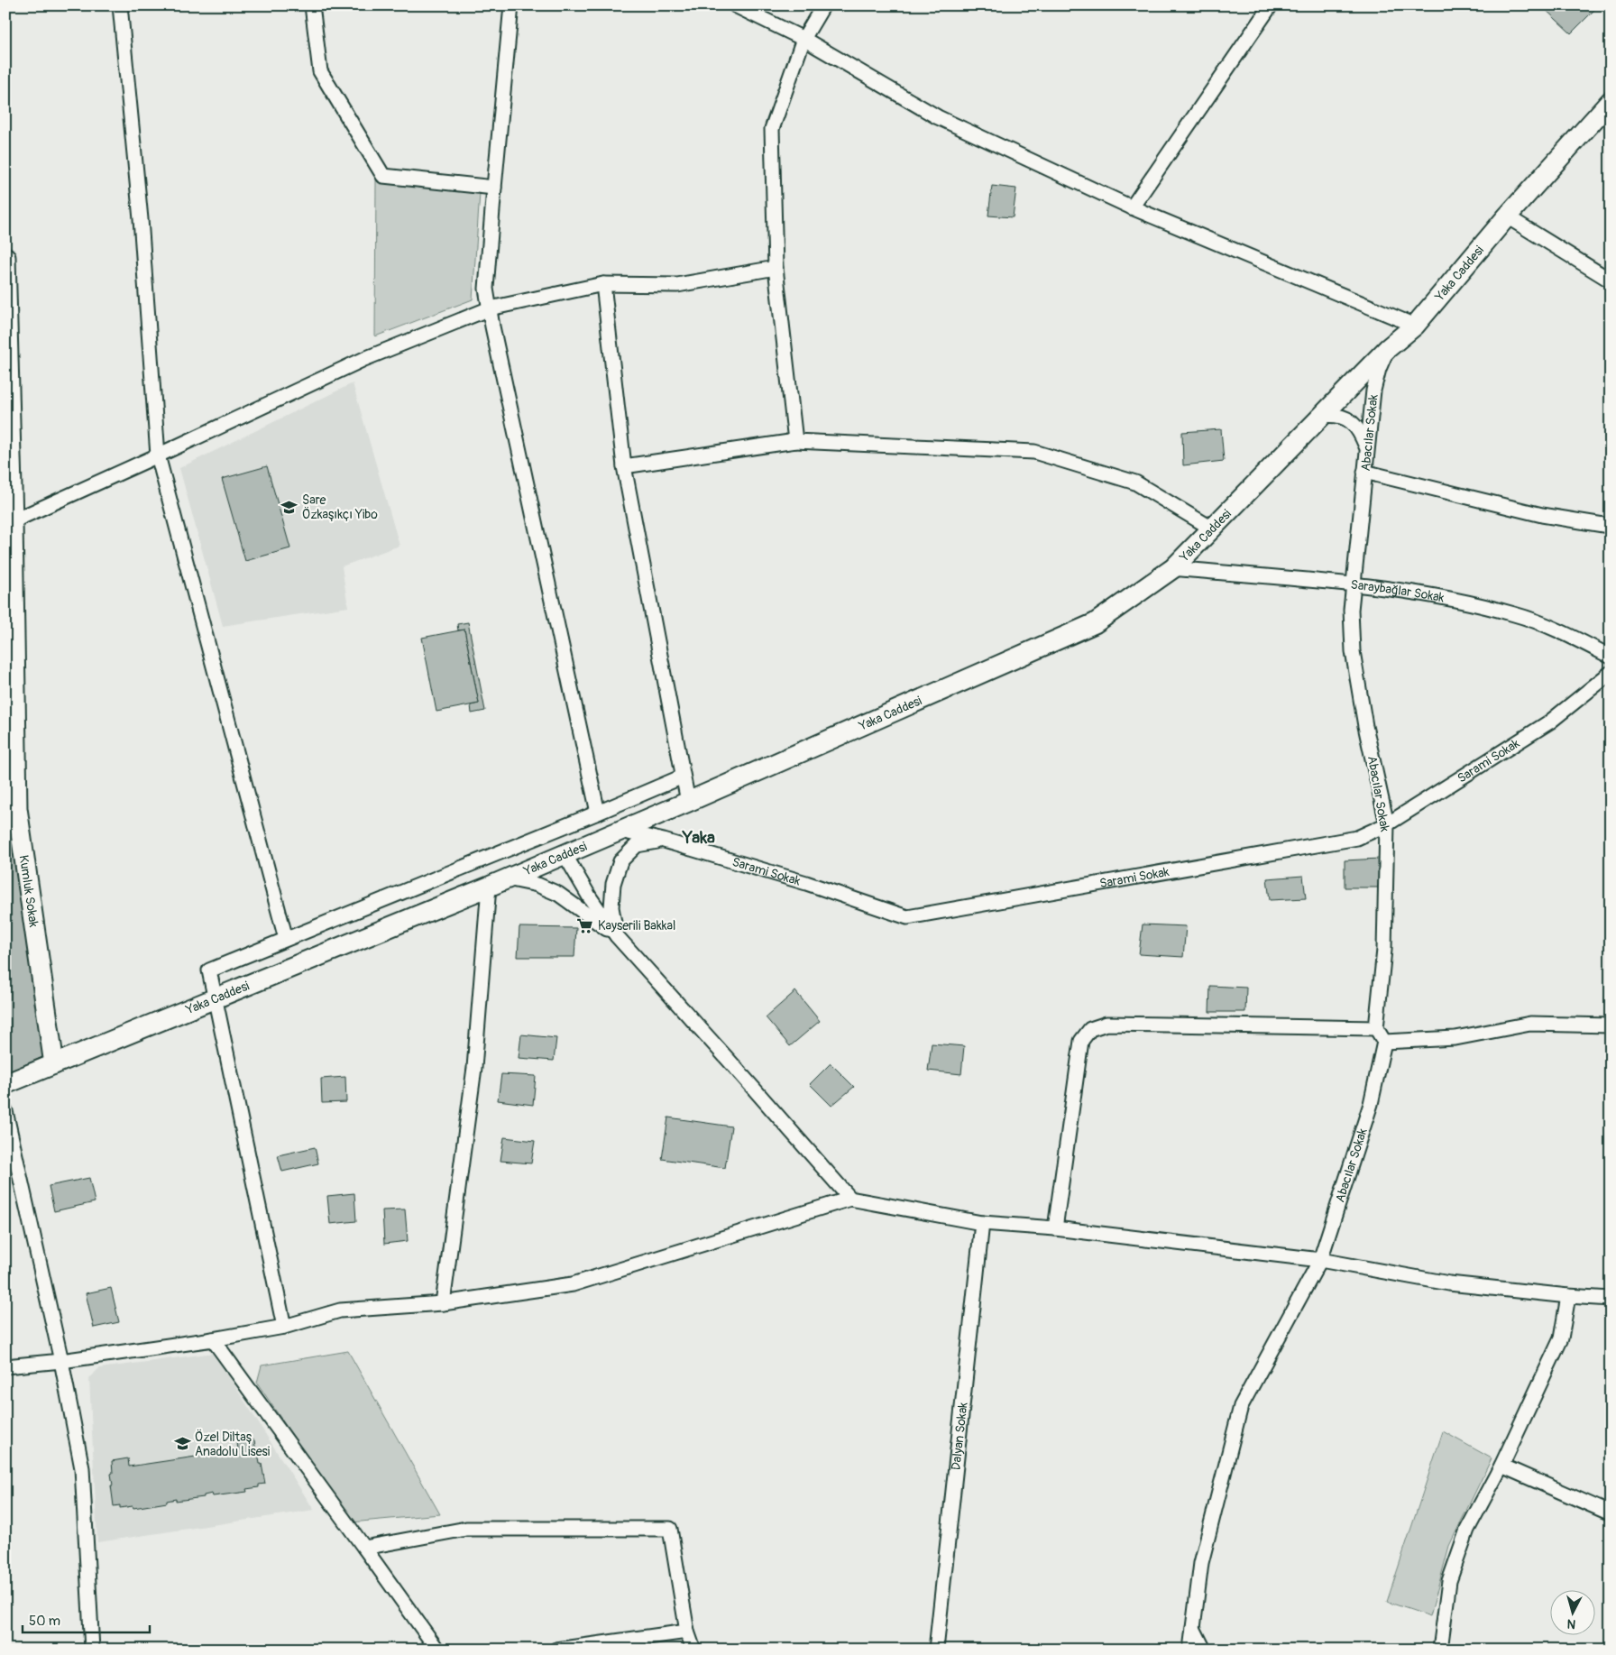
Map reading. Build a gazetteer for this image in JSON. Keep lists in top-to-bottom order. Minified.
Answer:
{"streets":{"street":["Yaka Caddesi","Abacılar Sokak","Saraybağlar Sokak","Sarami Sokak","Kumluk Sokak","Dalyan Sokak"]},"crossings":[["Yaka Caddesi","Abacılar Sokak"],["Yaka Caddesi","Saraybağlar Sokak"],["Yaka Caddesi","Sarami Sokak"],["Yaka Caddesi","Kumluk Sokak"],["Abacılar Sokak","Saraybağlar Sokak"],["Abacılar Sokak","Sarami Sokak"]],"districts":["Yaka"],"places":{"school or university":["Sare Özkaşıkçı Yibo","Özel Diltaş Anadolu Lisesi"],"supermarket":["Kayserili Bakkal"]},"scale_bar":"50 m","north":"bottom"}
